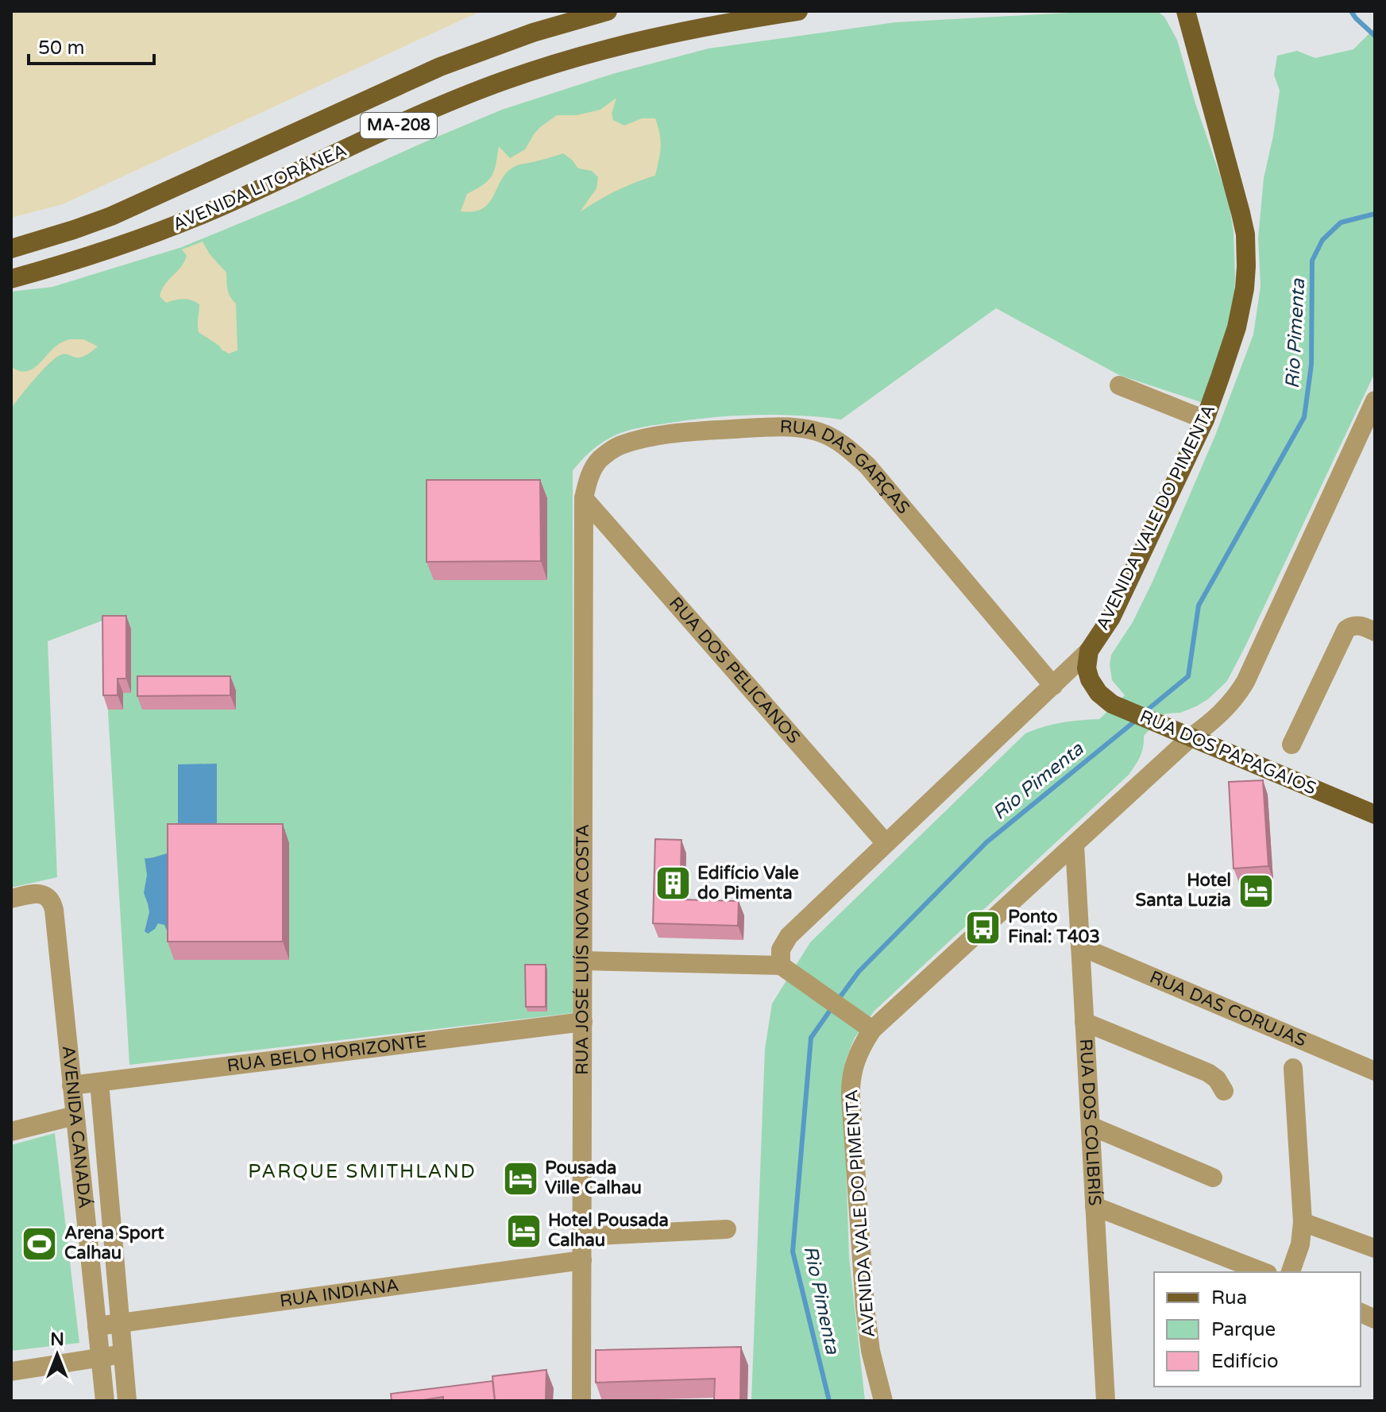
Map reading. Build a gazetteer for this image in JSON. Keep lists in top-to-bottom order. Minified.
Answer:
{"streets":{"main road":["MA-208","AVENIDA LITORÂNEA","AVENIDA VALE DO PIMENTA","RUA DOS PAPAGAIOS"],"street":["RUA DAS GARÇAS","RUA DOS PELICANOS","RUA JOSÉ LUÍS NOVA COSTA","RUA DAS CORUJAS","RUA BELO HORIZONTE","RUA DOS COLIBRÍS","AVENIDA CANADÁ","RUA INDIANA"]},"crossings":[["RUA DAS GARÇAS","RUA DOS PELICANOS"],["RUA DAS GARÇAS","RUA JOSÉ LUÍS NOVA COSTA"],["AVENIDA VALE DO PIMENTA","RUA DOS PAPAGAIOS"],["AVENIDA VALE DO PIMENTA","RUA DOS COLIBRÍS"],["RUA DOS PELICANOS","RUA JOSÉ LUÍS NOVA COSTA"],["RUA JOSÉ LUÍS NOVA COSTA","RUA BELO HORIZONTE"],["RUA JOSÉ LUÍS NOVA COSTA","RUA INDIANA"],["RUA DAS CORUJAS","RUA DOS COLIBRÍS"],["RUA BELO HORIZONTE","AVENIDA CANADÁ"],["AVENIDA CANADÁ","RUA INDIANA"]],"districts":["PARQUE SMITHLAND"],"water":["Rio Pimenta"],"places":{"building":["Edifício Vale do Pimenta"],"hotel":["Hotel Santa Luzia","Pousada Ville Calhau","Hotel Pousada Calhau"],"bus stop":["Ponto Final: T403"],"sports":["Arena Sport Calhau"]},"legend":["Rua","Parque","Edifício"],"scale_bar":"50 m","north":"top"}
